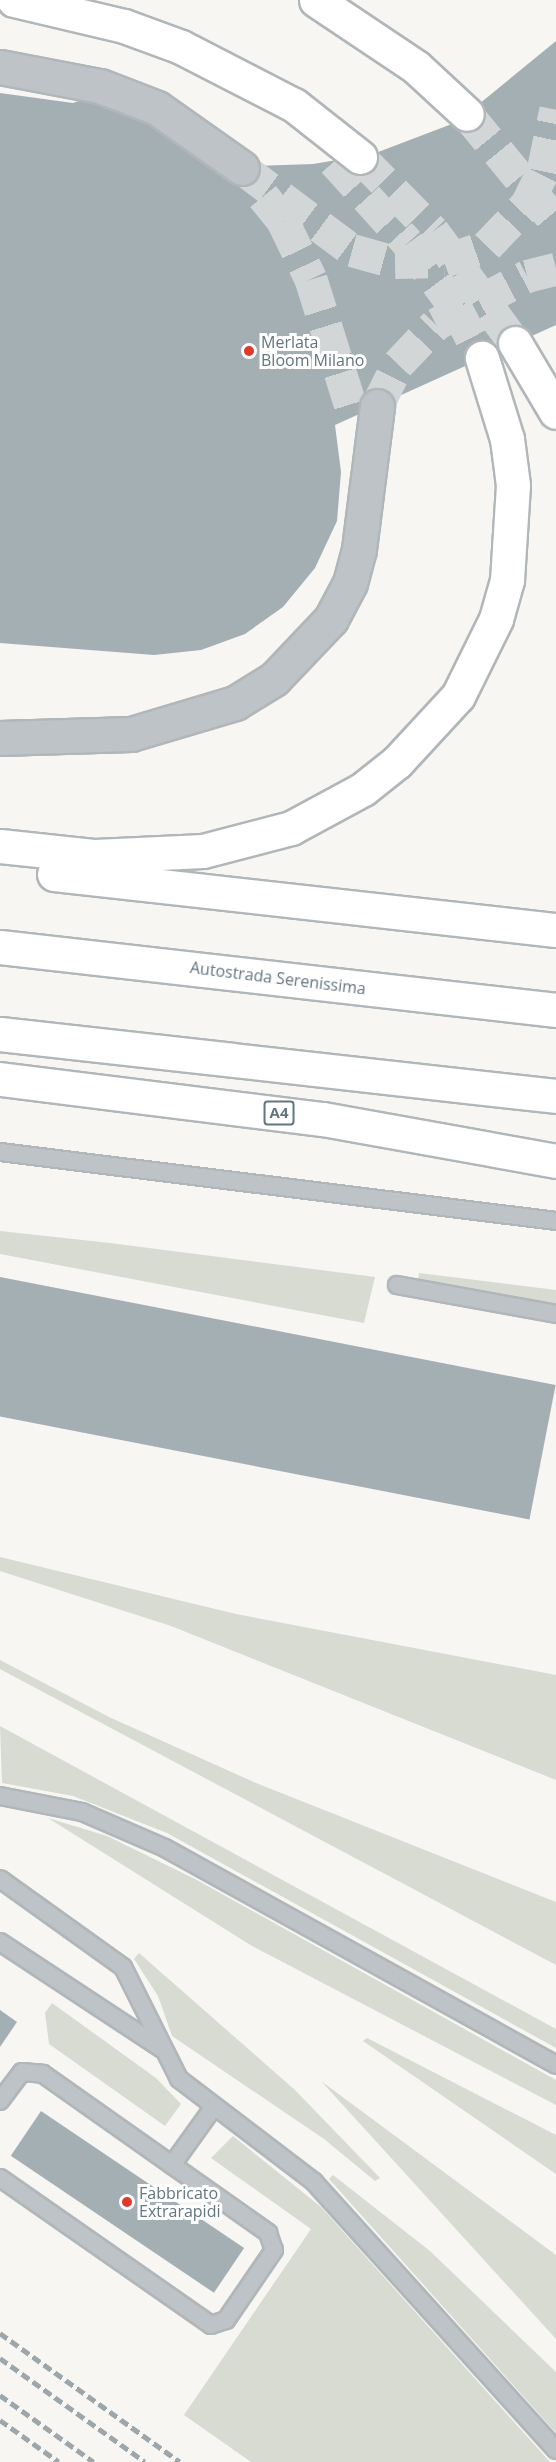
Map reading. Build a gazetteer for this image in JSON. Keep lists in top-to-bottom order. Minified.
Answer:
{"streets":{"highway":["Autostrada Serenissima","A4"]},"places":["Merlata Bloom Milano","Fabbricato Extrarapidi"]}
